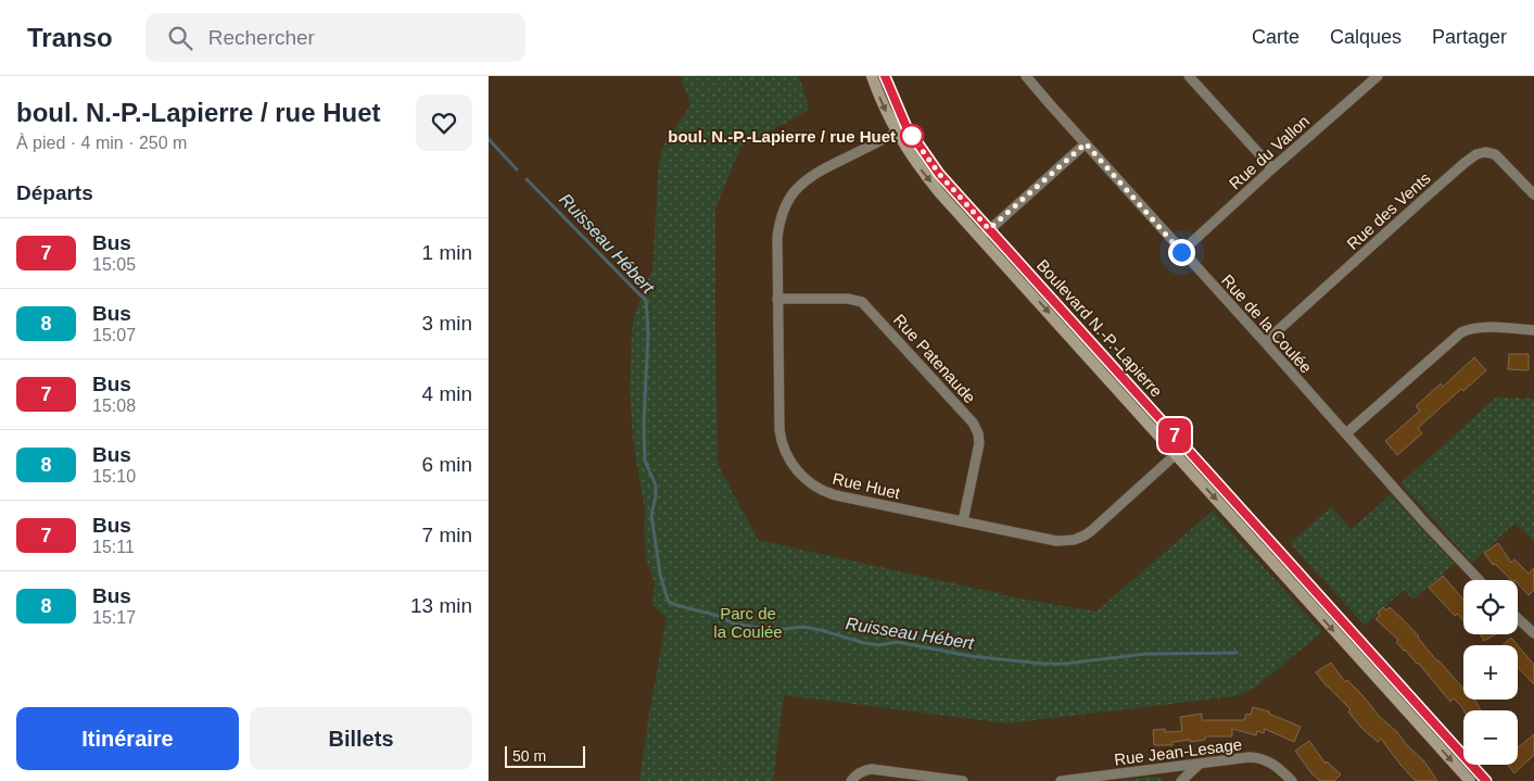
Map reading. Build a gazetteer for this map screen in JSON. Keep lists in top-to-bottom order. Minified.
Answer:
{"streets":{"street":["Rue du Vallon","Rue des Vents","Rue de la Coulée","Boulevard N.-P.-Lapierre","Rue Patenaude","Rue Huet","Rue Jean-Lesage"]},"crossings":[["Rue du Vallon","Rue de la Coulée"],["Rue des Vents","Rue de la Coulée"],["Boulevard N.-P.-Lapierre","Rue Huet"],["Rue Patenaude","Rue Huet"]],"water":["Ruisseau Hébert"],"parks":["Parc de la Coulée"],"places":["boul. N.-P.-Lapierre / rue Huet"],"lines":["bus line 7"],"scale_bar":"50 m","page":{"header":"Transo","search":"Rechercher","nav":["Carte","Calques","Partager"],"heading":[["boul. N.-P.-Lapierre / rue Huet","À pied · 4 min · 250 m"],"Départs"],"on_map":"7","list":[{"mark":"7","name":"Bus","note":"15:05","value":"1 min"},{"mark":"8","name":"Bus","note":"15:07","value":"3 min"},{"mark":"7","name":"Bus","note":"15:08","value":"4 min"},{"mark":"8","name":"Bus","note":"15:10","value":"6 min"},{"mark":"7","name":"Bus","note":"15:11","value":"7 min"},{"mark":"8","name":"Bus","note":"15:17","value":"13 min"}],"map_buttons":["+","−"],"buttons":["Itinéraire","Billets"],"scale":"50 m"}}
